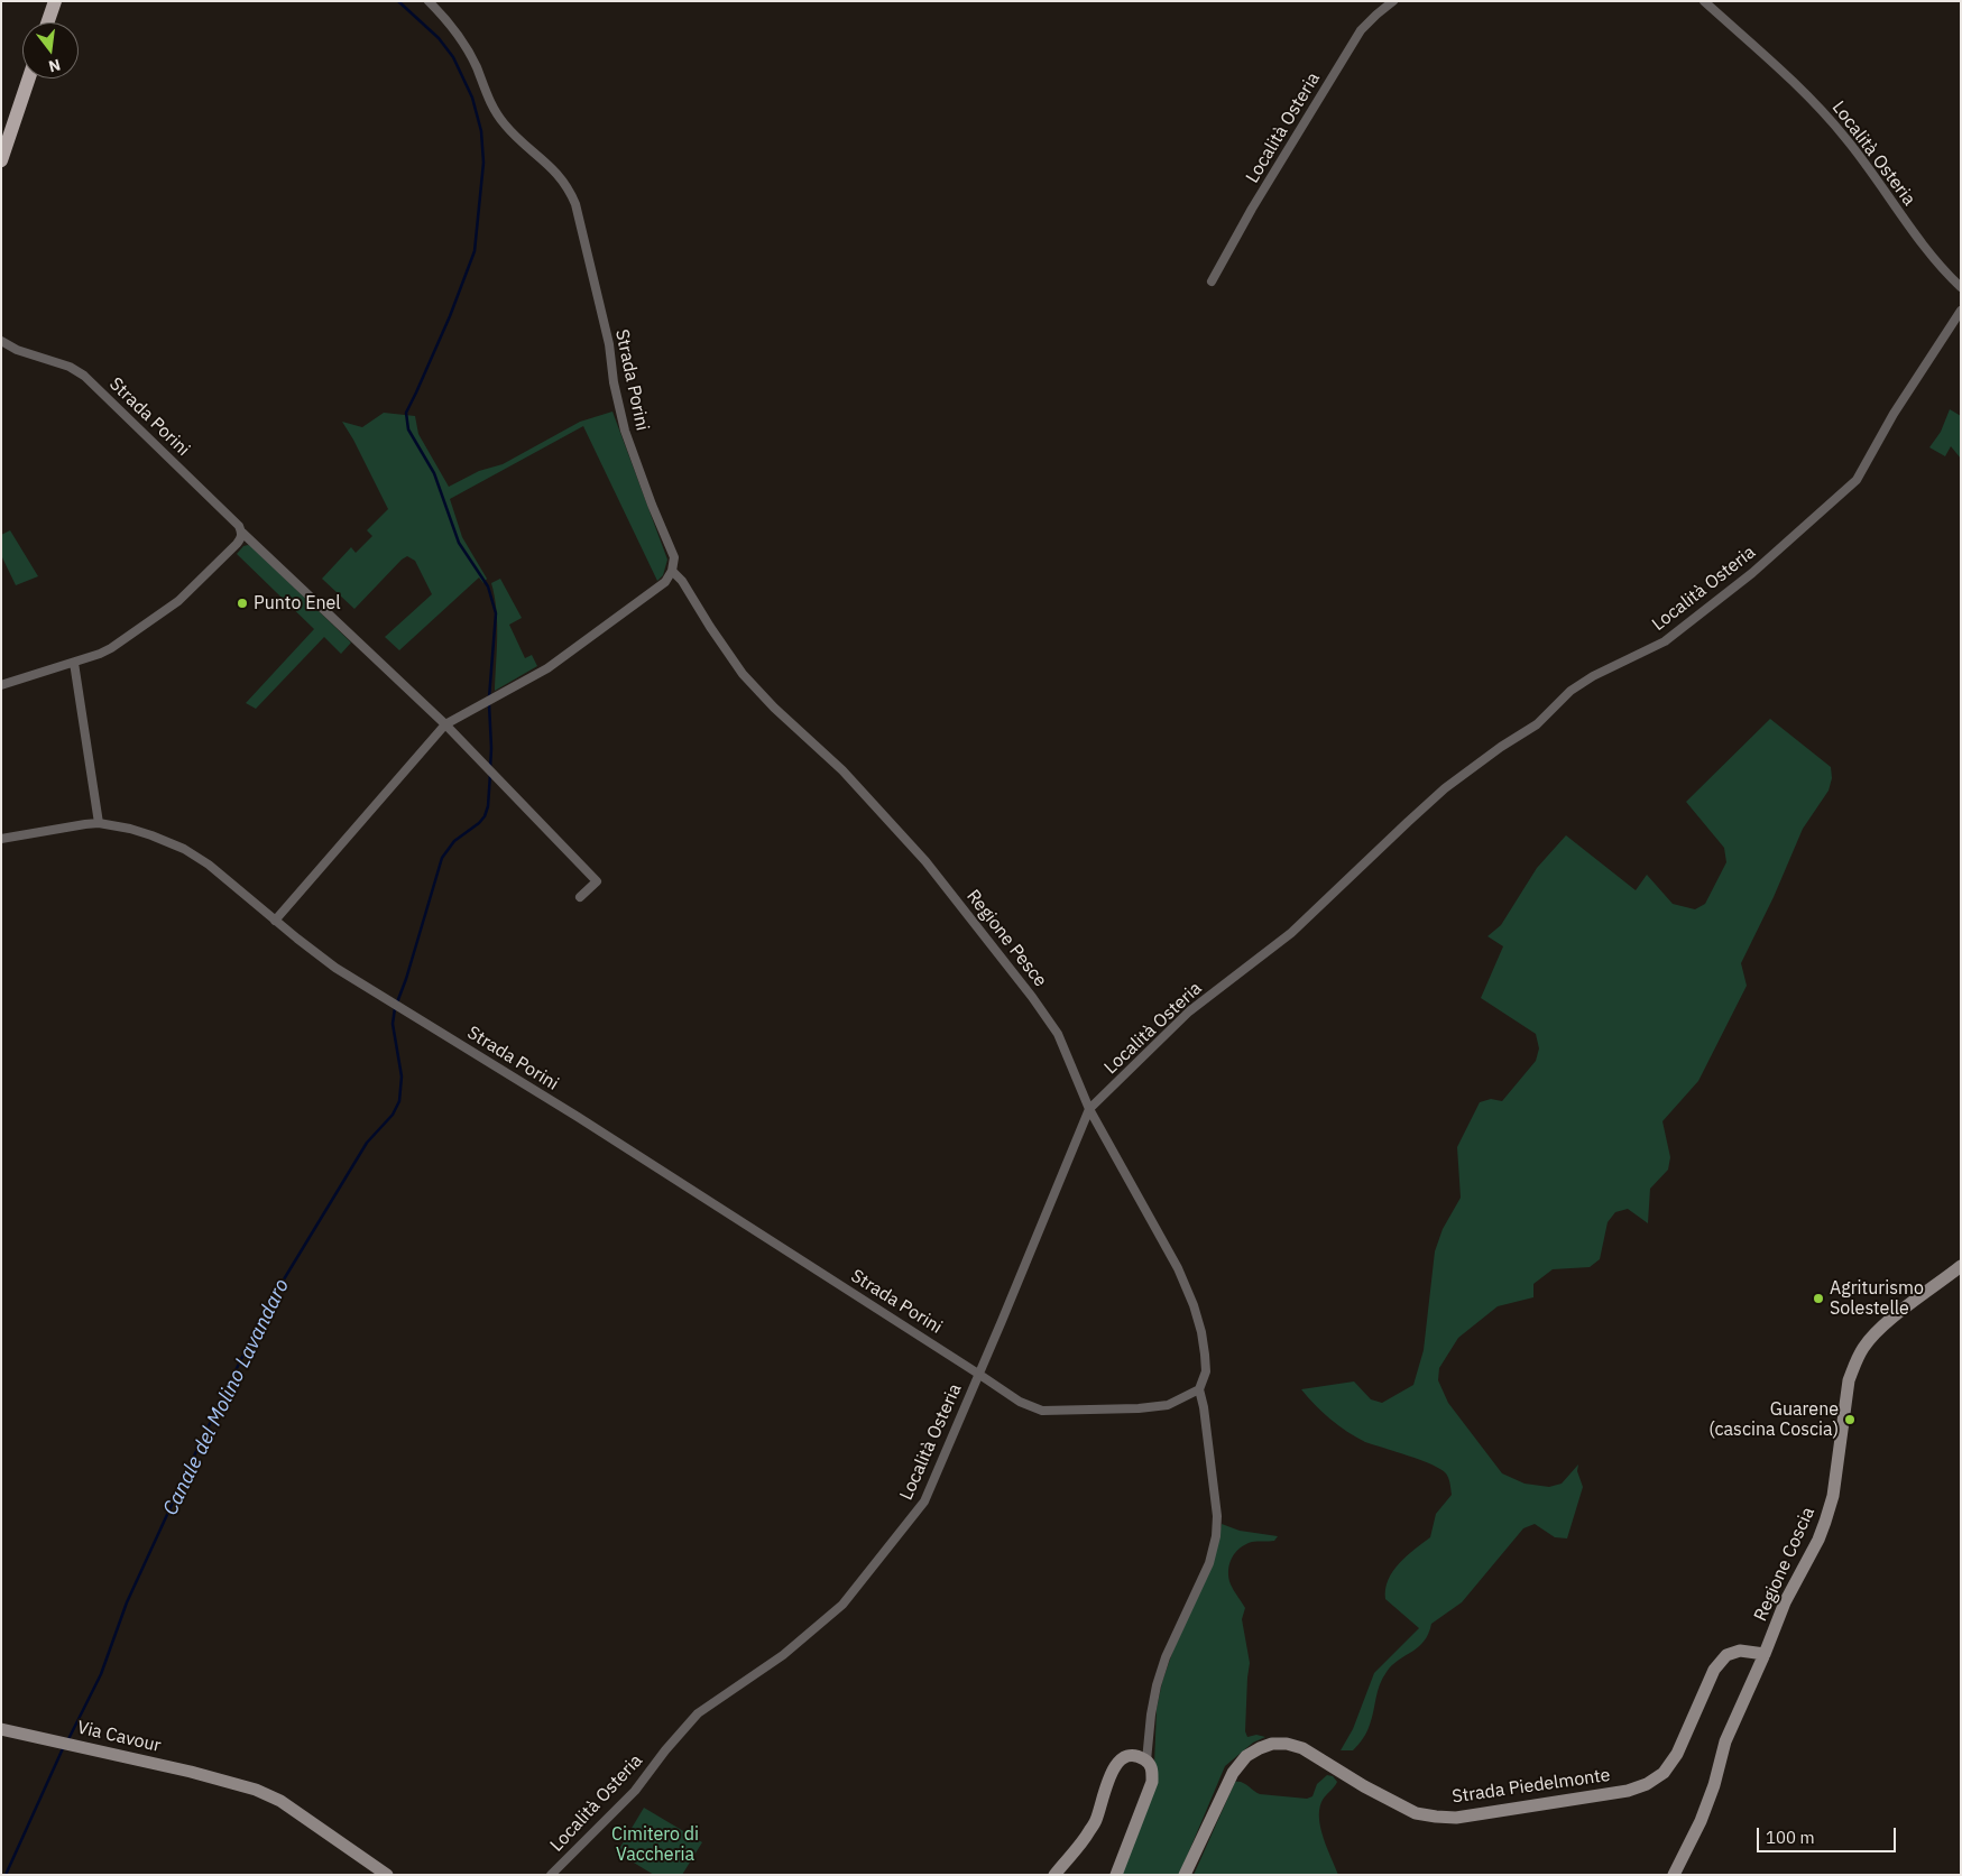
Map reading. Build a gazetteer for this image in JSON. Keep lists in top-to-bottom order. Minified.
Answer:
{"streets":{"street":["Località Osteria","Strada Porini","Regione Pesce","Regione Coscia","Via Cavour","Strada Piedelmonte"]},"crossings":[["Località Osteria","Strada Porini"],["Località Osteria","Regione Pesce"],["Strada Porini","Regione Pesce"],["Regione Coscia","Strada Piedelmonte"]],"water":["Canale del Molino Lavandaro"],"parks":["Cimitero di Vaccheria"],"places":["Punto Enel","Agriturismo Solestelle","Guarene (cascina Coscia)"],"scale_bar":"100 m","north":"bottom"}
